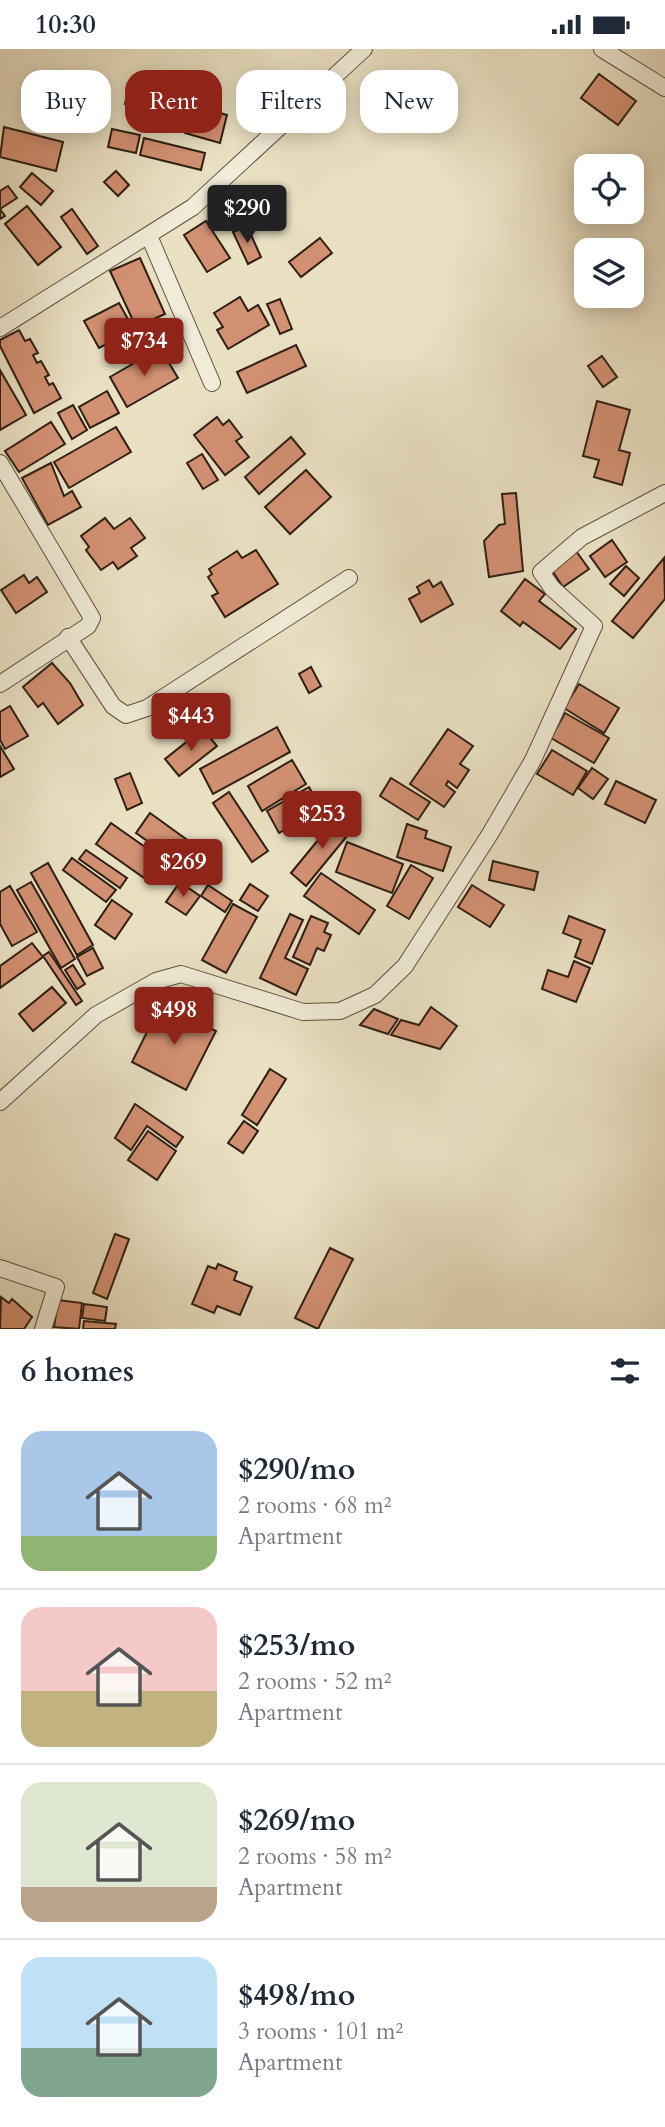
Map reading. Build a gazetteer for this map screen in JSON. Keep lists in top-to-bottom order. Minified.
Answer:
{"page":{"status":"10:30","chip":["Buy","Rent","Filters","New"],"price":["$290","$734","$443","$253","$269","$498"],"heading":"6 homes","list":[{"name":"$290/mo","note":"2 rooms · 68 m² · Apartment"},{"name":"$253/mo","note":"2 rooms · 52 m² · Apartment"},{"name":"$269/mo","note":"2 rooms · 58 m² · Apartment"},{"name":"$498/mo","note":"3 rooms · 101 m² · Apartment"}]}}
